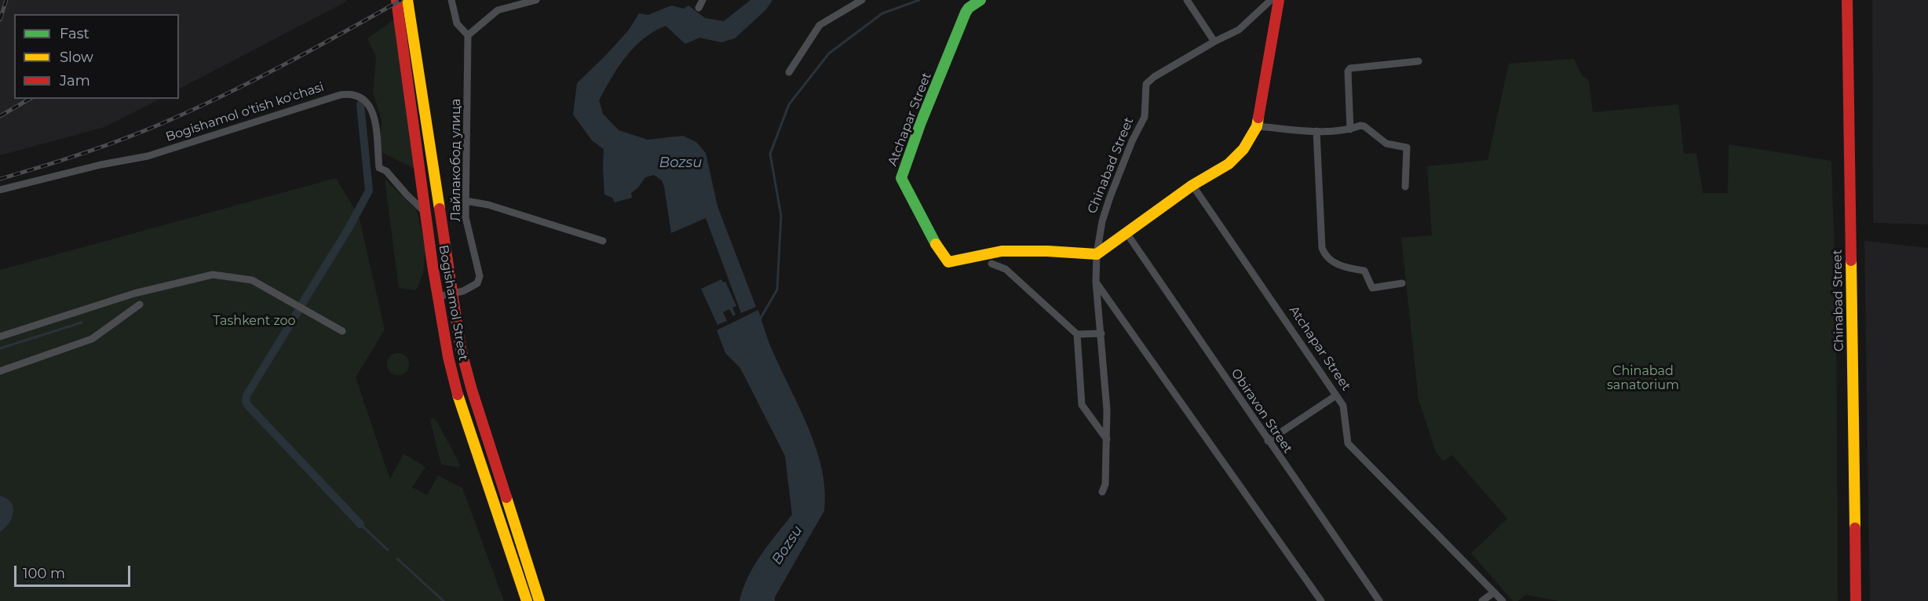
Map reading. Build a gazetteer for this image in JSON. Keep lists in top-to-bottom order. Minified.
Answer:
{"streets":{"main road":["Atchapar Street","Chinabad Street","Bogishamol Street"],"street":["Bogishamol o'tish ko'chasi","Лайлакобод улица","Obiravon Street"]},"crossings":[["Bogishamol o'tish ko'chasi","Bogishamol Street"],["Atchapar Street","Chinabad Street"],["Лайлакобод улица","Bogishamol Street"]],"water":["Bozsu"],"parks":["Tashkent zoo","Chinabad sanatorium"],"legend":["Fast","Slow","Jam"],"scale_bar":"100 m"}
